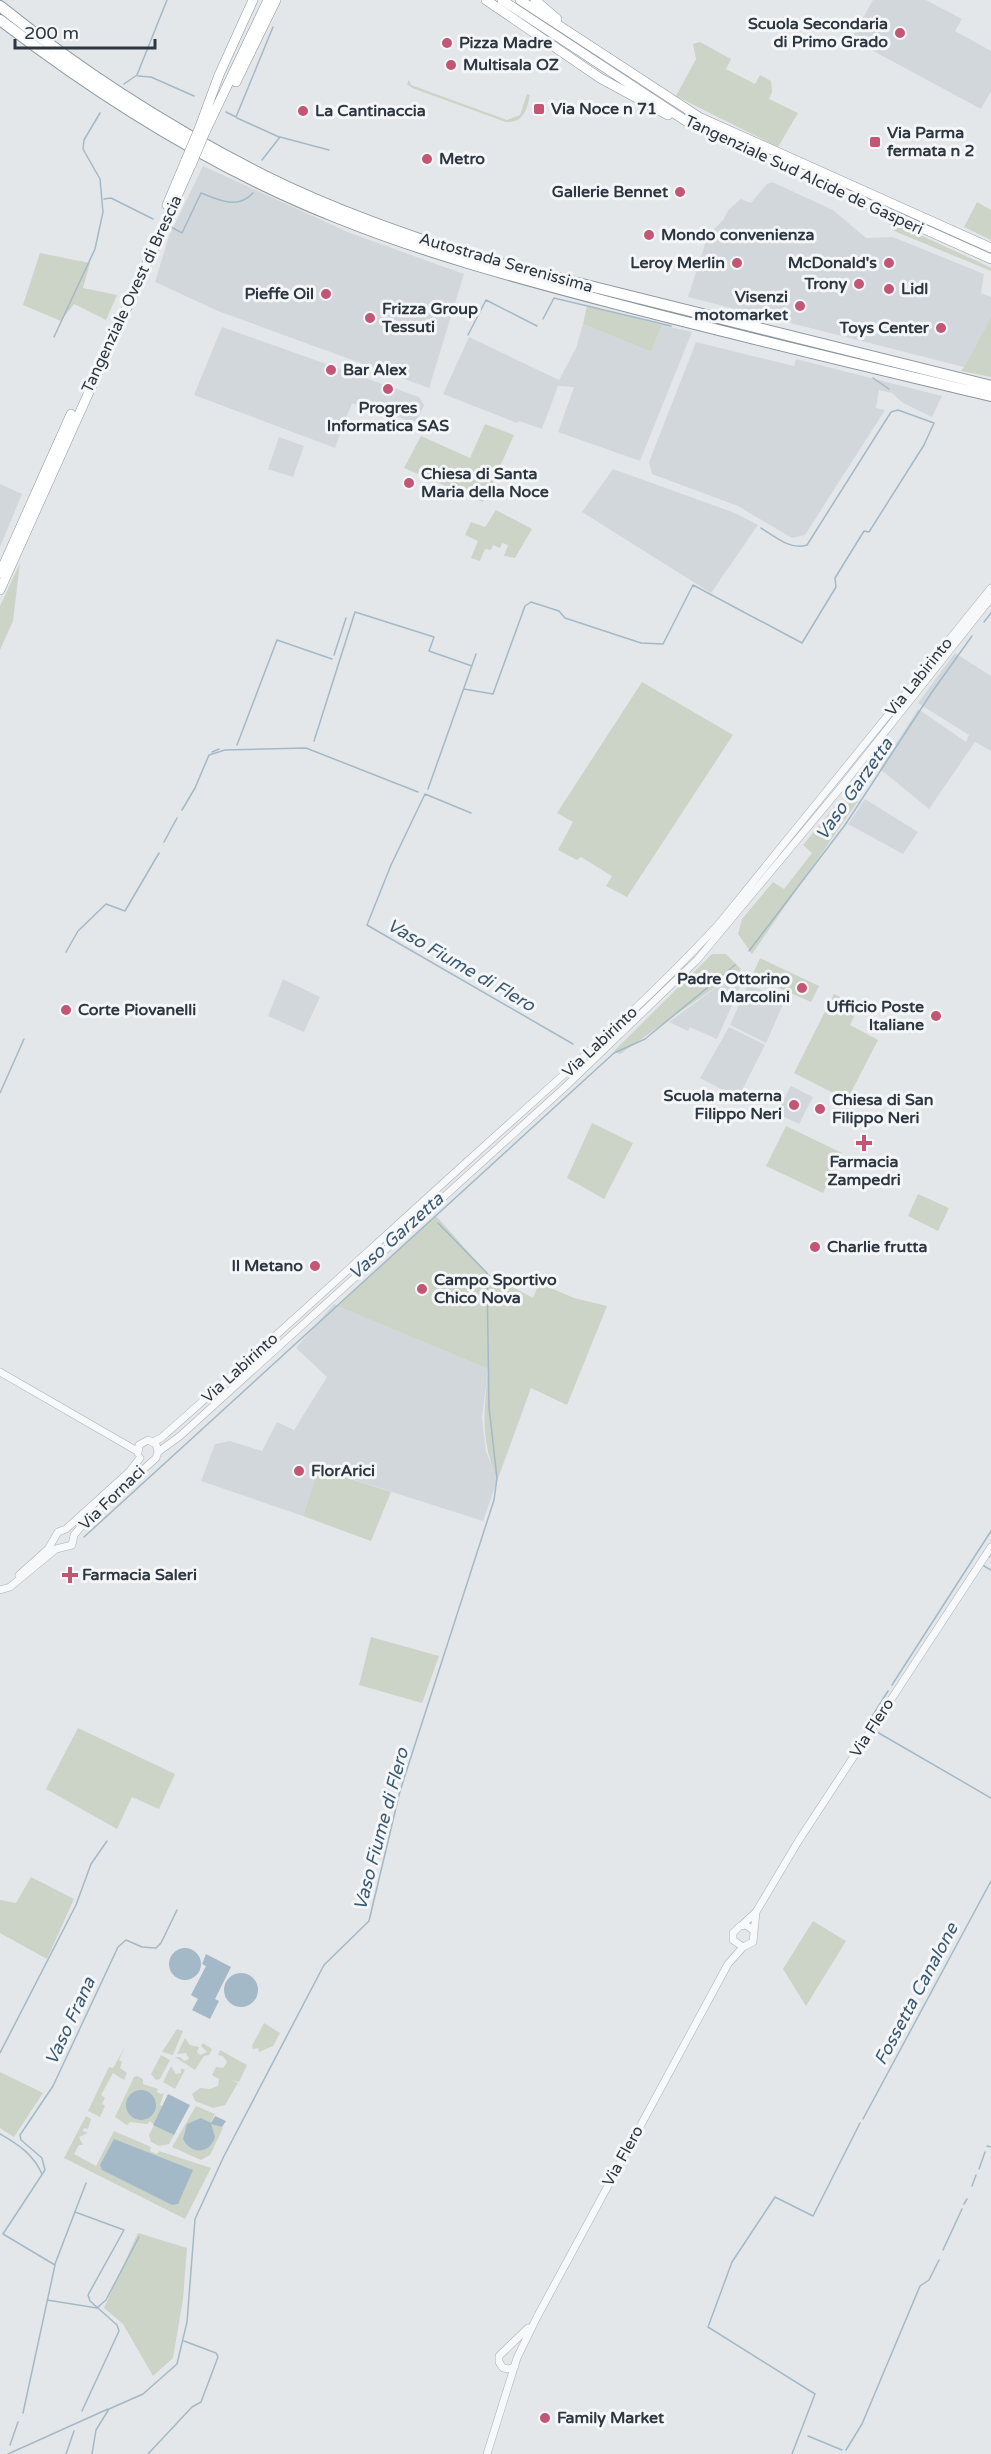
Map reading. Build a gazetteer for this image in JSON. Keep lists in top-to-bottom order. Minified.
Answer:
{"streets":{"highway":["Tangenziale Sud Alcide de Gasperi","Autostrada Serenissima","Tangenziale Ovest di Brescia"],"street":["Via Labirinto","Via Fornaci","Via Flero"]},"crossings":[["Via Labirinto","Via Fornaci"]],"water":["Vaso Garzetta","Vaso Fiume di Flero","Fossetta Canalone","Vaso Frana"],"places":{"other":["Scuola Secondaria di Primo Grado","Pizza Madre","Multisala OZ","La Cantinaccia","Metro","Gallerie Bennet","Mondo convenienza","Leroy Merlin","McDonald's","Trony","Lidl","Pieffe Oil","Visenzi motomarket","Frizza Group Tessuti","Toys Center","Bar Alex","Progres Informatica SAS","Chiesa di Santa Maria della Noce","Padre Ottorino Marcolini","Corte Piovanelli","Ufficio Poste Italiane","Scuola materna Filippo Neri","Chiesa di San Filippo Neri","Charlie frutta","Il Metano","Campo Sportivo Chico Nova","FlorArici","Family Market"],"transit":["Via Noce n 71","Via Parma fermata n 2"],"health":["Farmacia Zampedri","Farmacia Saleri"]},"scale_bar":"200 m"}
